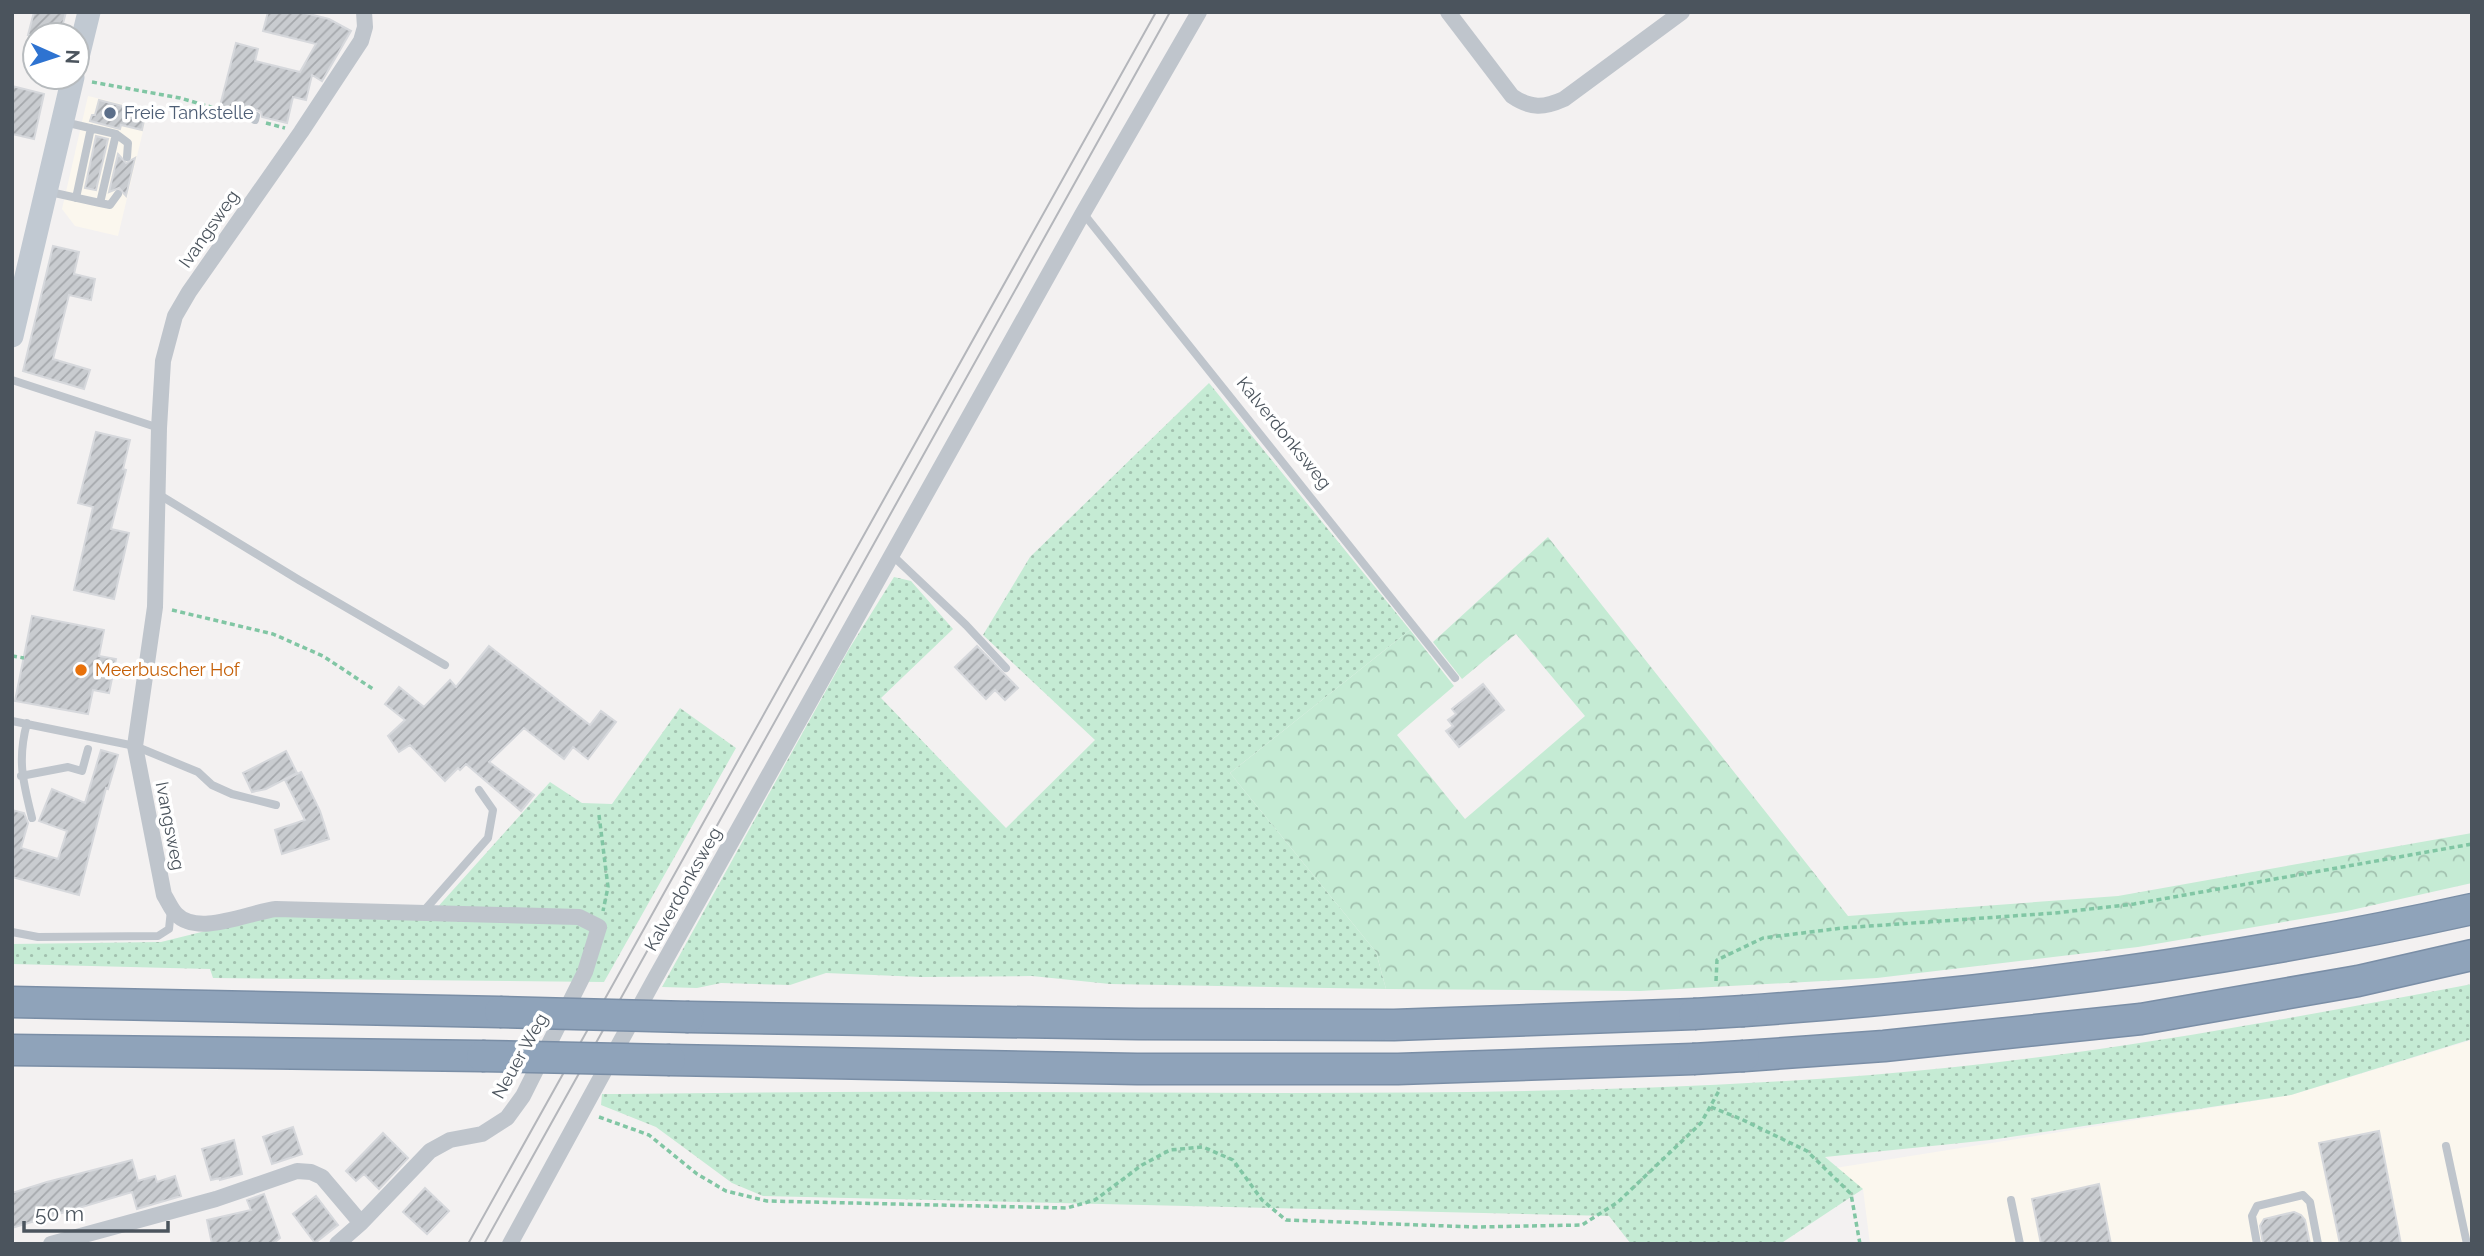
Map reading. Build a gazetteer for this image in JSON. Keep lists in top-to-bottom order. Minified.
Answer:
{"streets":{"street":["Ivangsweg","Kalverdonksweg","Neuer Weg"]},"places":["Freie Tankstelle","Meerbuscher Hof"],"scale_bar":"50 m","north":"right"}
